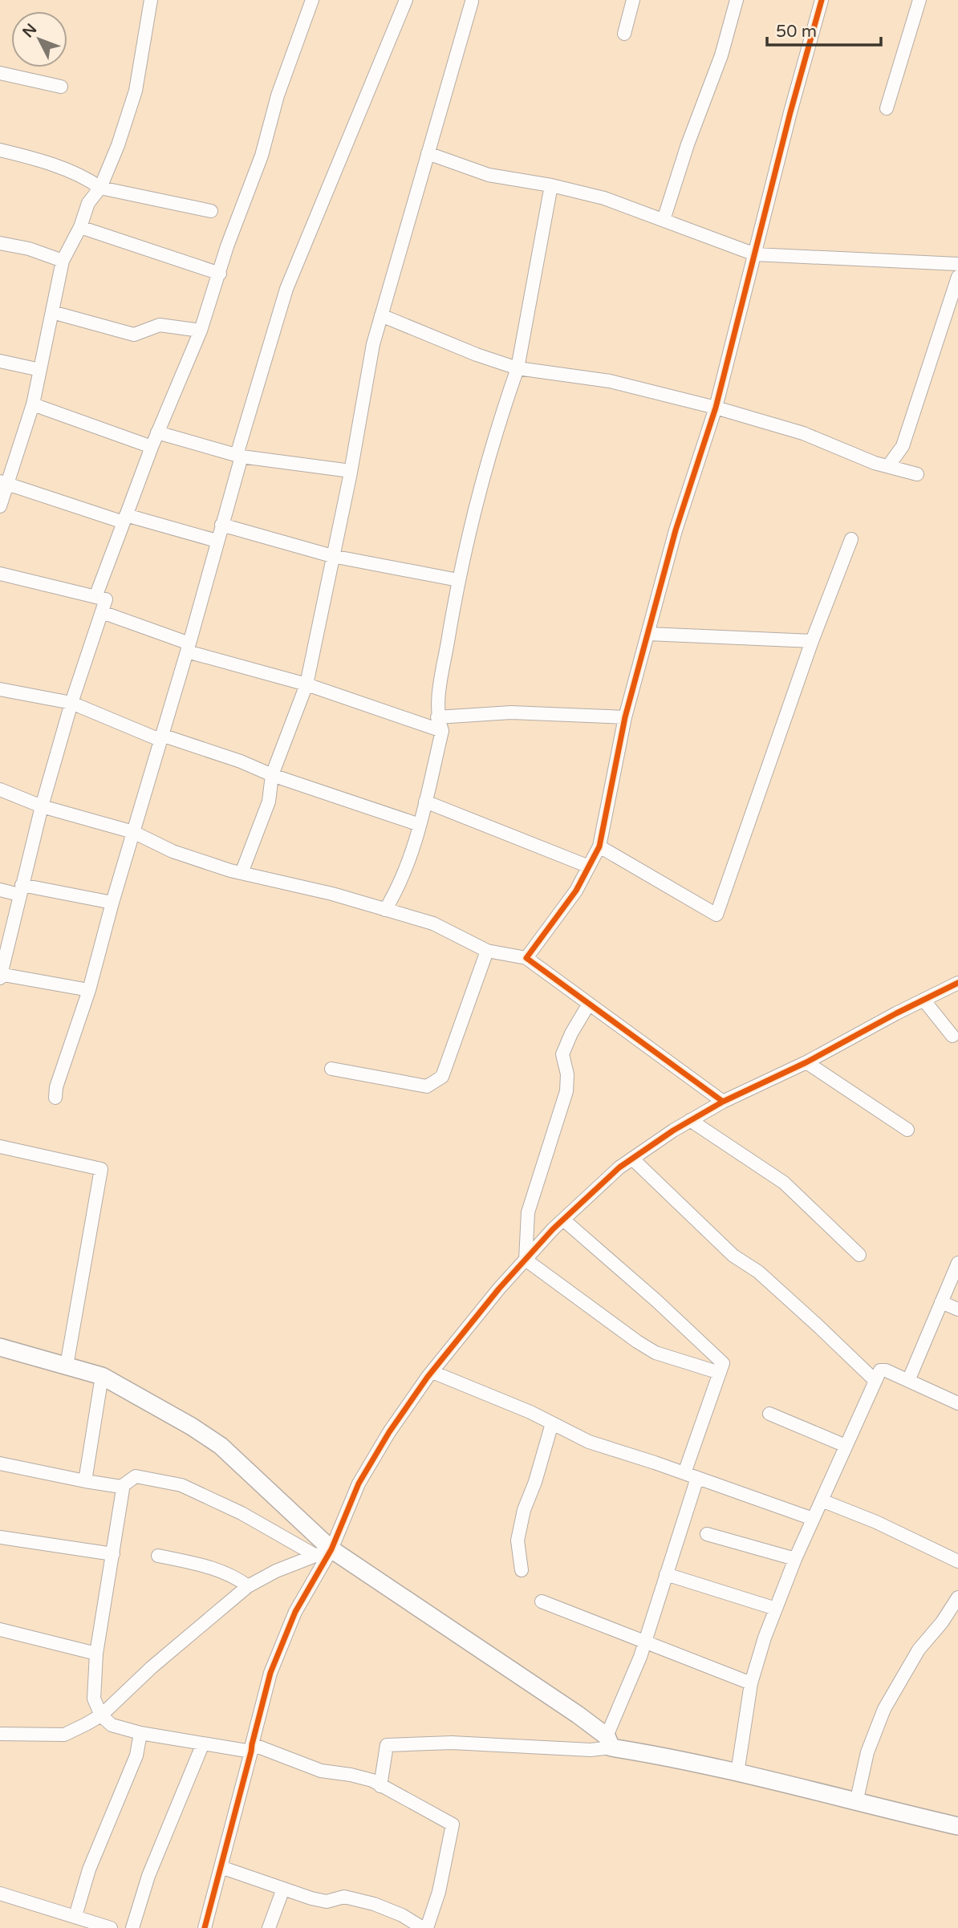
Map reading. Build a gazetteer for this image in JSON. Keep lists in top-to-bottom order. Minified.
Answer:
{"scale_bar":"50 m","north":"top left"}
